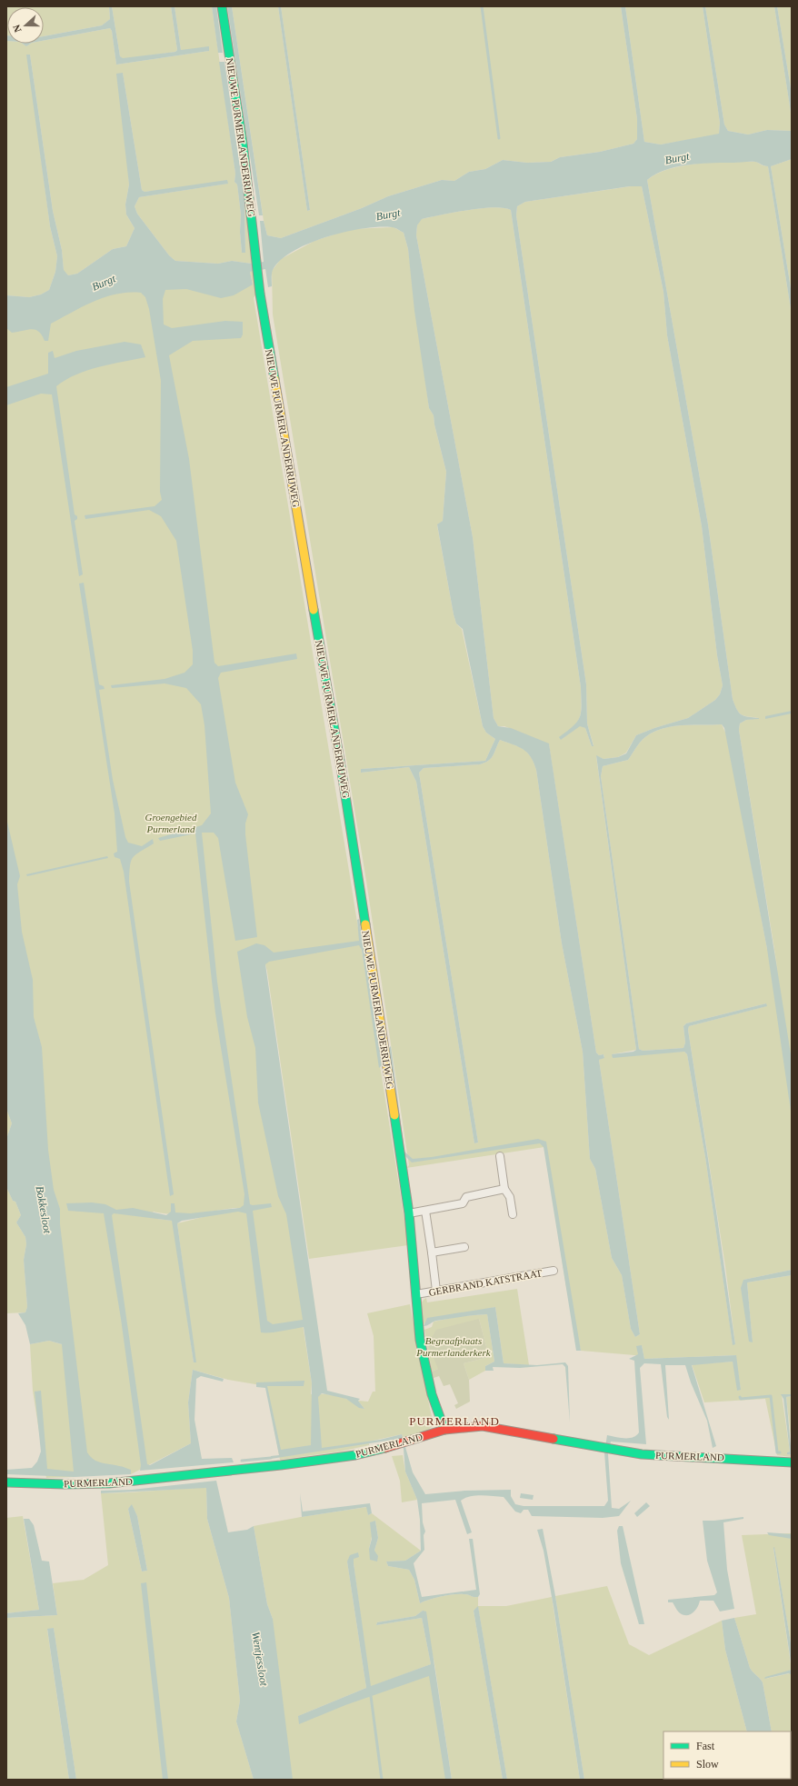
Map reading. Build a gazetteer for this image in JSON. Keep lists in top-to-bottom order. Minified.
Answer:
{"streets":{"street":["NIEUWE PURMERLANDERRIJWEG","GERBRAND KATSTRAAT","PURMERLAND"]},"crossings":[["NIEUWE PURMERLANDERRIJWEG","GERBRAND KATSTRAAT"],["NIEUWE PURMERLANDERRIJWEG","PURMERLAND"]],"districts":["PURMERLAND"],"water":["Burgt","Bokkesloot","Wentjessloot"],"parks":["Groengebied Purmerland","Begraafplaats Purmerlanderkerk"],"legend":["Fast","Slow"],"north":"left"}
